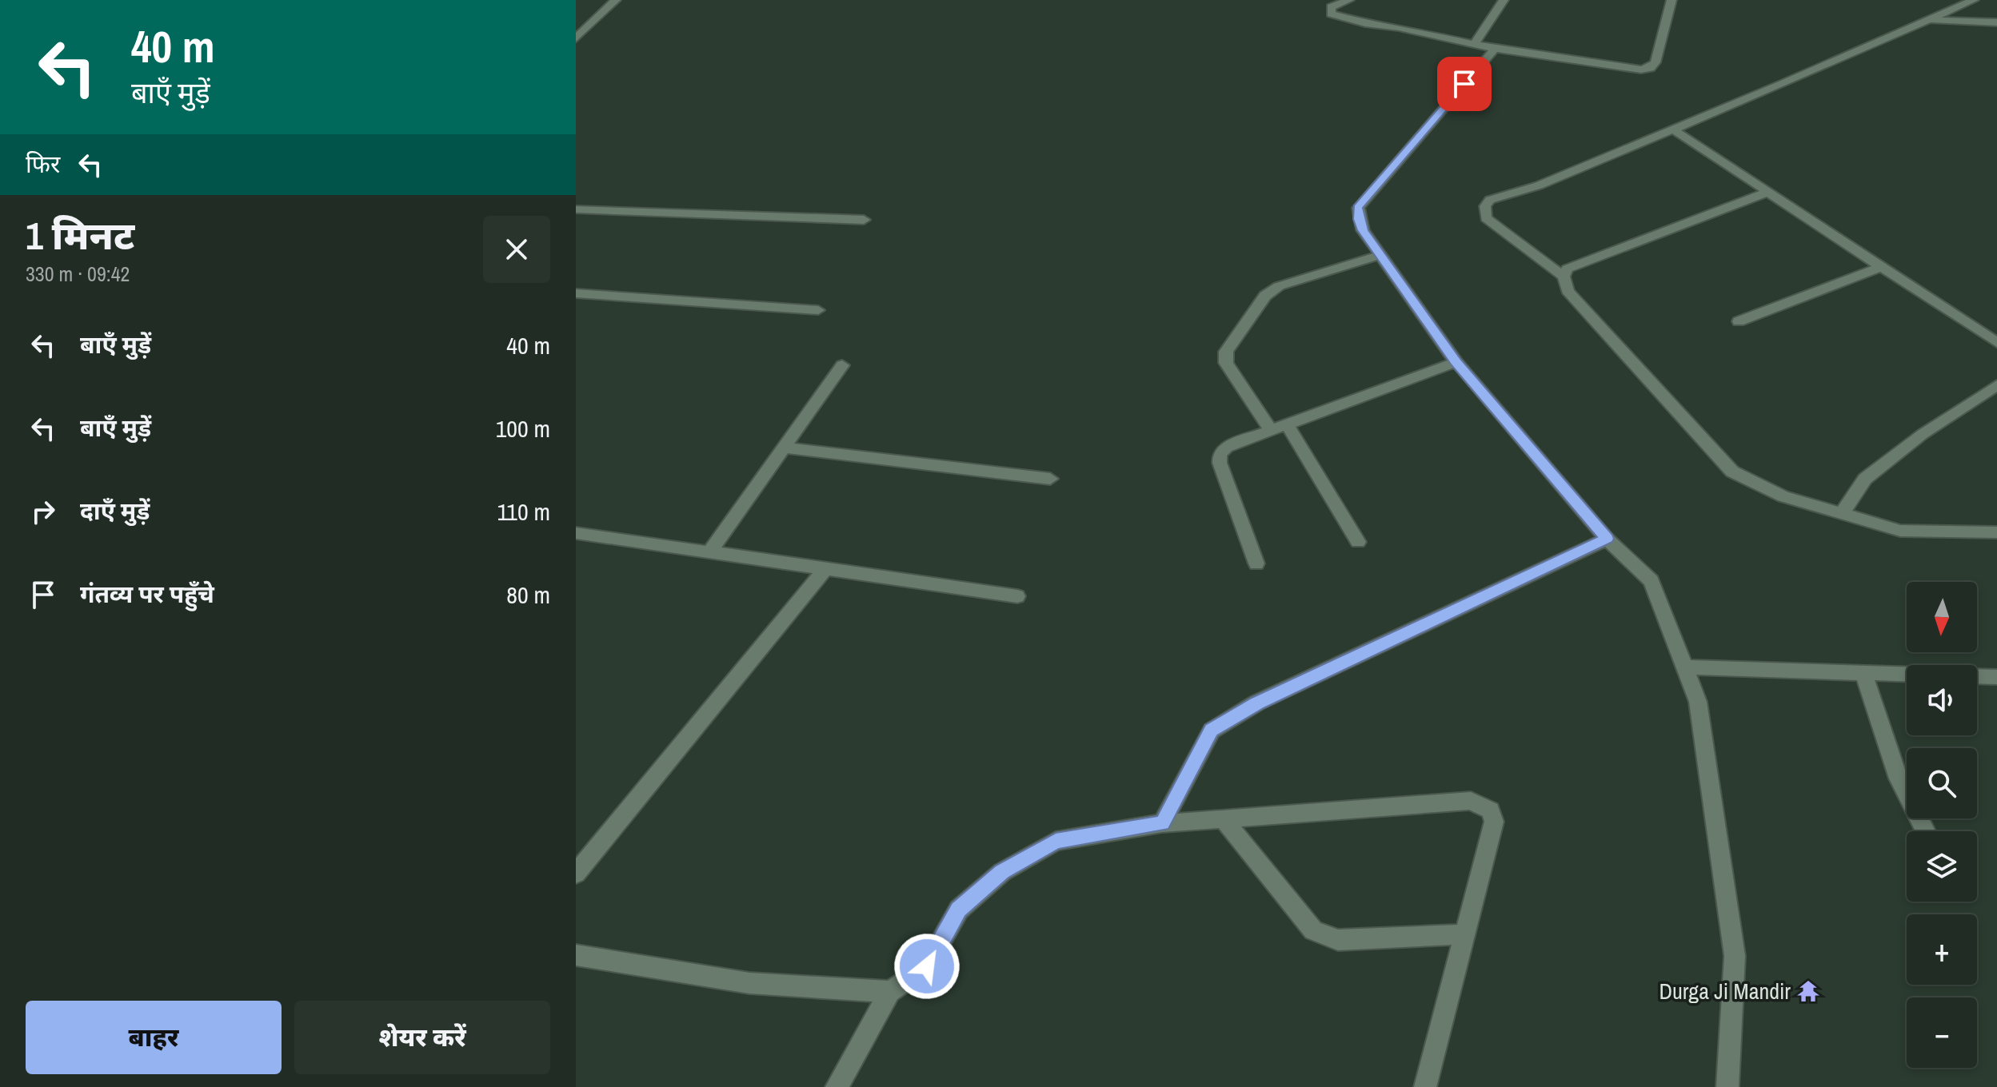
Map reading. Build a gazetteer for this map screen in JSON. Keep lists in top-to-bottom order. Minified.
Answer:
{"places":{"temple":["Durga Ji Mandir"]},"north":"bottom","page":{"turn":["40 m","बाएँ मुड़ें"],"then":"फिर","heading":["1 मिनट","330 m · 09:42"],"list":[{"name":"बाएँ मुड़ें","value":"40 m"},{"name":"बाएँ मुड़ें","value":"100 m"},{"name":"दाएँ मुड़ें","value":"110 m"},{"name":"गंतव्य पर पहुँचे","value":"80 m"}],"map_buttons":["+","−"],"buttons":["बाहर","शेयर करें"]}}
